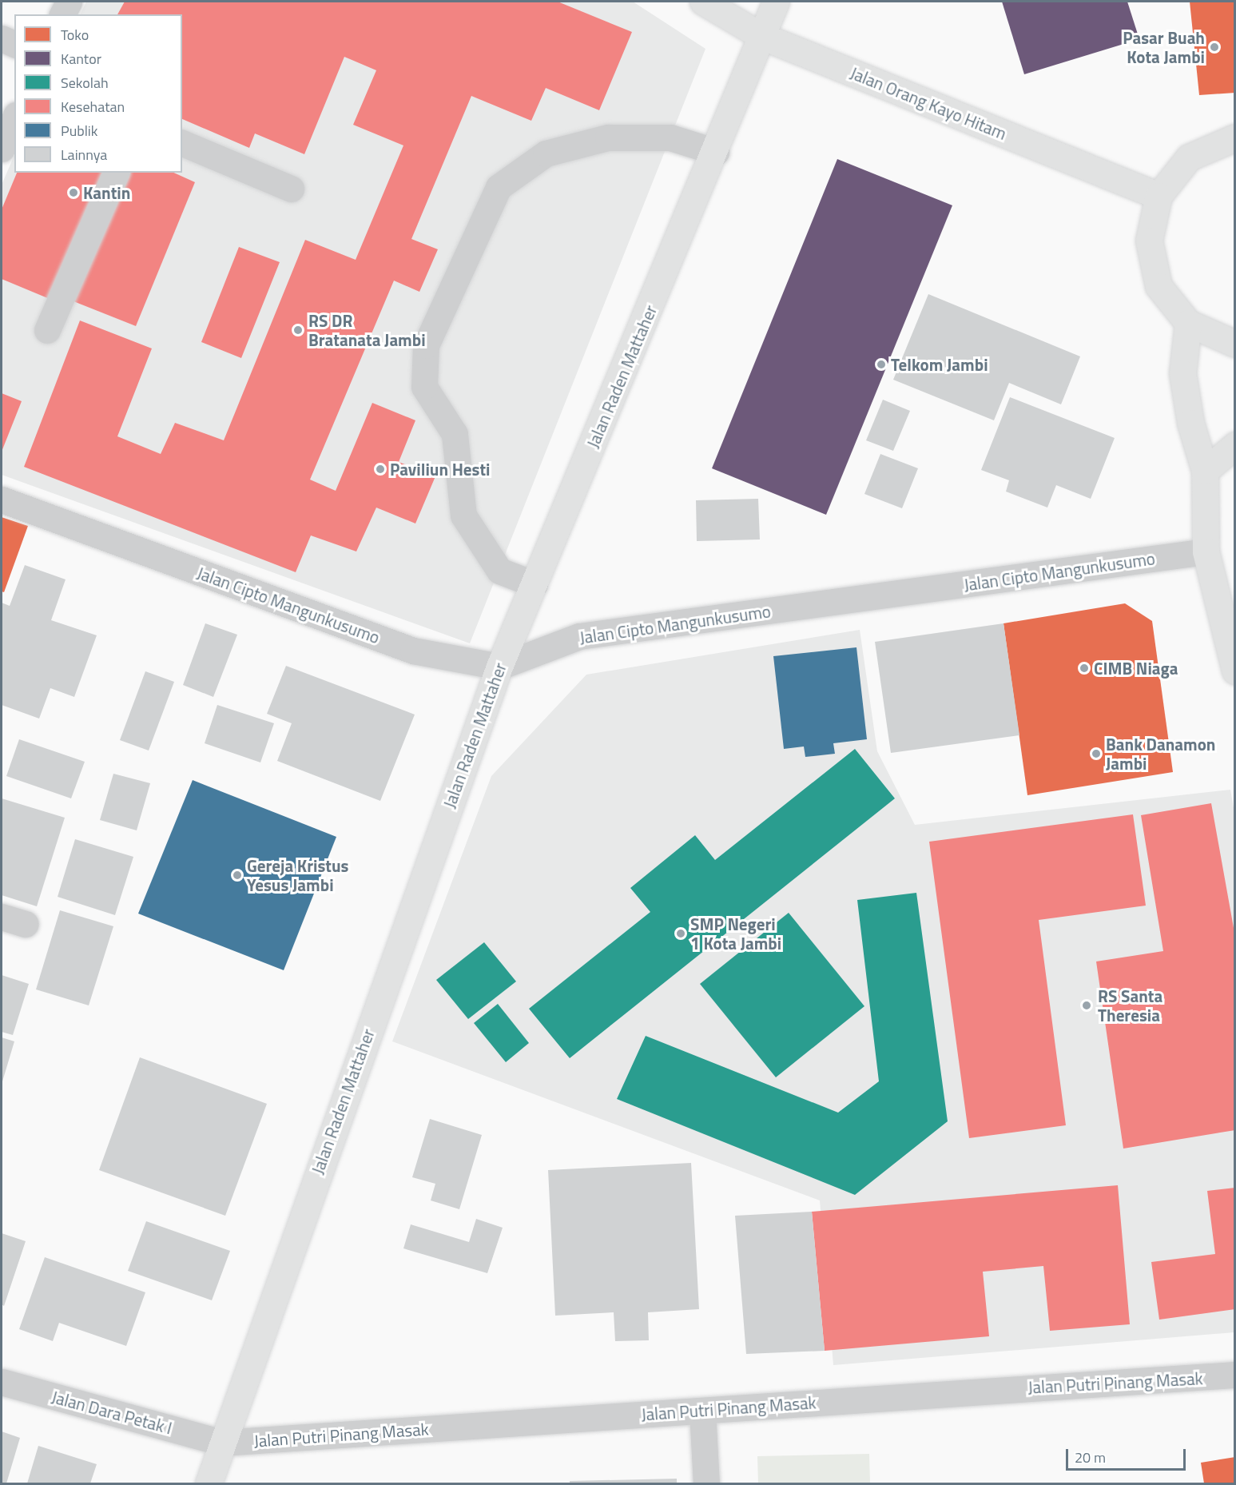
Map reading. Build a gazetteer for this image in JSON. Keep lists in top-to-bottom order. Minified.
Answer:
{"streets":{"main road":["Jalan Orang Kayo Hitam","Jalan Raden Mattaher"],"street":["Jalan Cipto Mangunkusumo","Jalan Putri Pinang Masak","Jalan Dara Petak I"]},"crossings":[["Jalan Orang Kayo Hitam","Jalan Raden Mattaher"],["Jalan Raden Mattaher","Jalan Cipto Mangunkusumo"],["Jalan Raden Mattaher","Jalan Putri Pinang Masak"],["Jalan Raden Mattaher","Jalan Dara Petak I"],["Jalan Putri Pinang Masak","Jalan Dara Petak I"]],"places":["Pasar Buah Kota Jambi","Kantin","RS DR Bratanata Jambi","Telkom Jambi","Paviliun Hesti","CIMB Niaga","Bank Danamon Jambi","Gereja Kristus Yesus Jambi","SMP Negeri 1 Kota Jambi","RS Santa Theresia"],"legend":["Toko","Kantor","Sekolah","Kesehatan","Publik","Lainnya"],"scale_bar":"20 m"}
